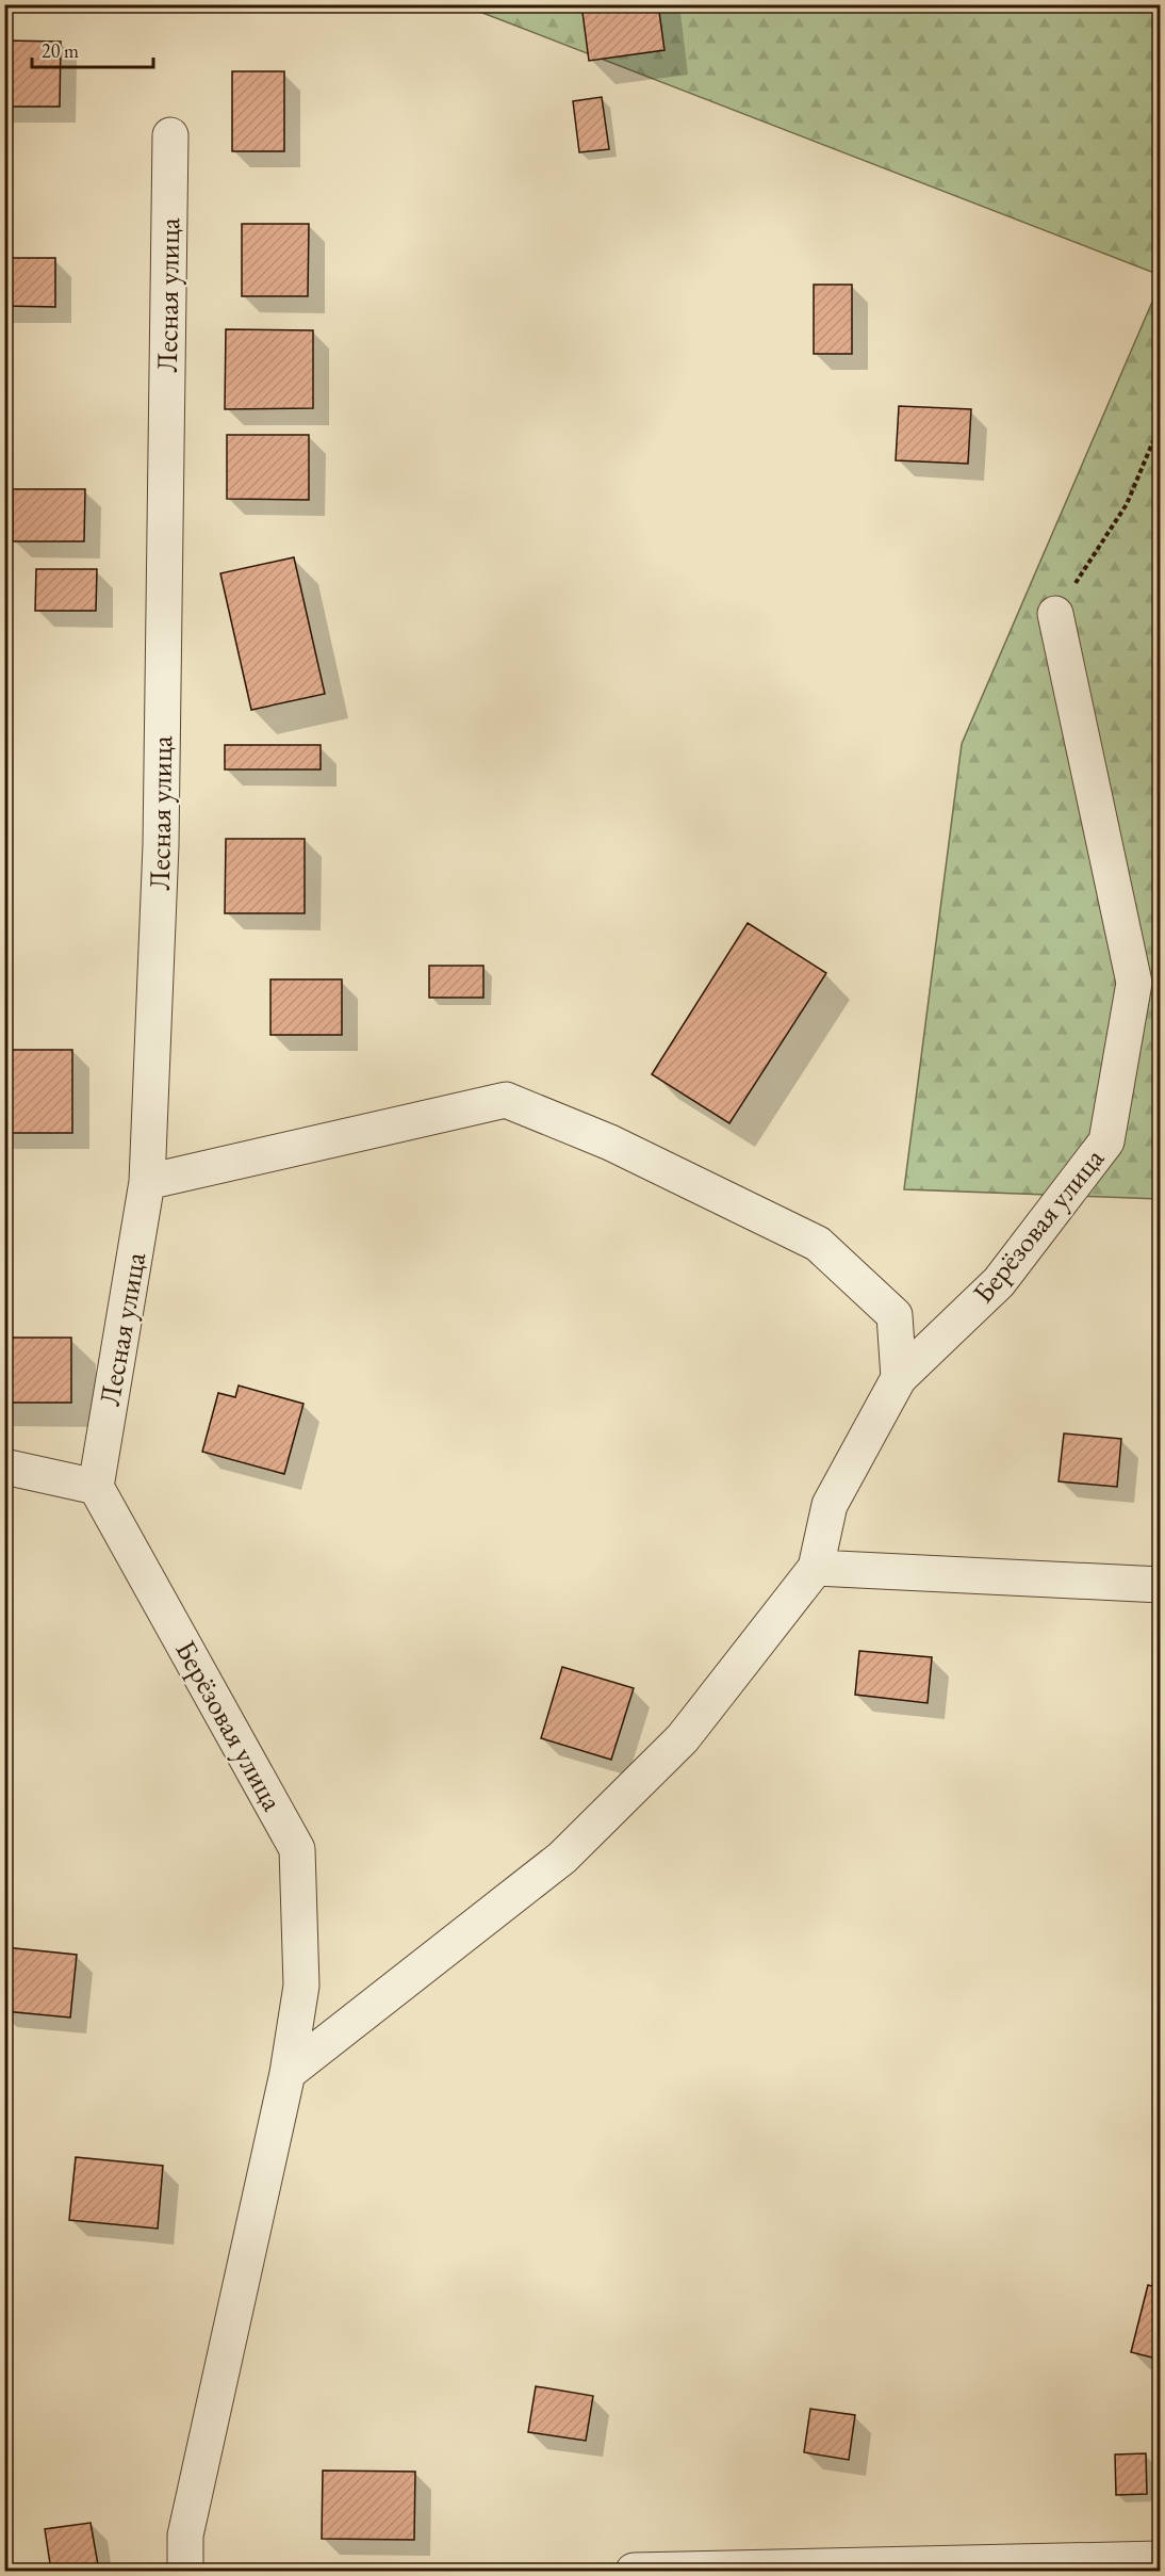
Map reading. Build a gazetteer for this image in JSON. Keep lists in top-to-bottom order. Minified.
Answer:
{"streets":{"street":["Лесная улица","Берёзовая улица"]},"crossings":[["Лесная улица","Берёзовая улица"]],"scale_bar":"20 m"}
